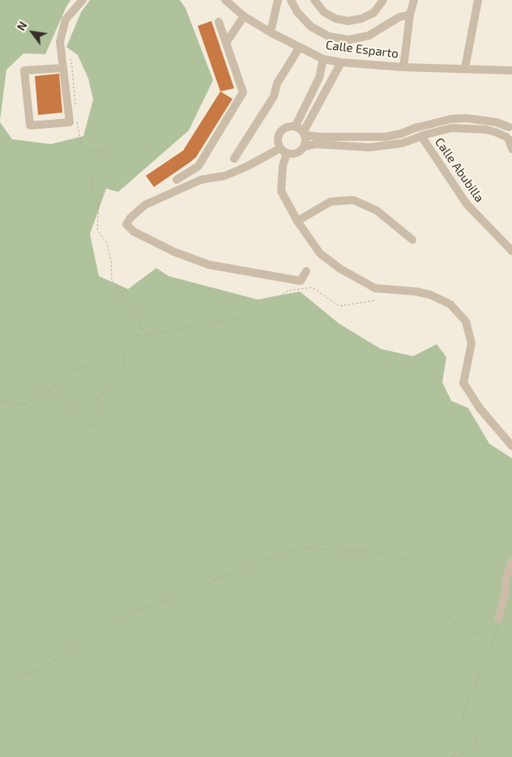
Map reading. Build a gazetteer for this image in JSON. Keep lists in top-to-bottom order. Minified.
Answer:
{"streets":{"street":["Calle Esparto","Calle Abubilla"]},"north":"top left"}
